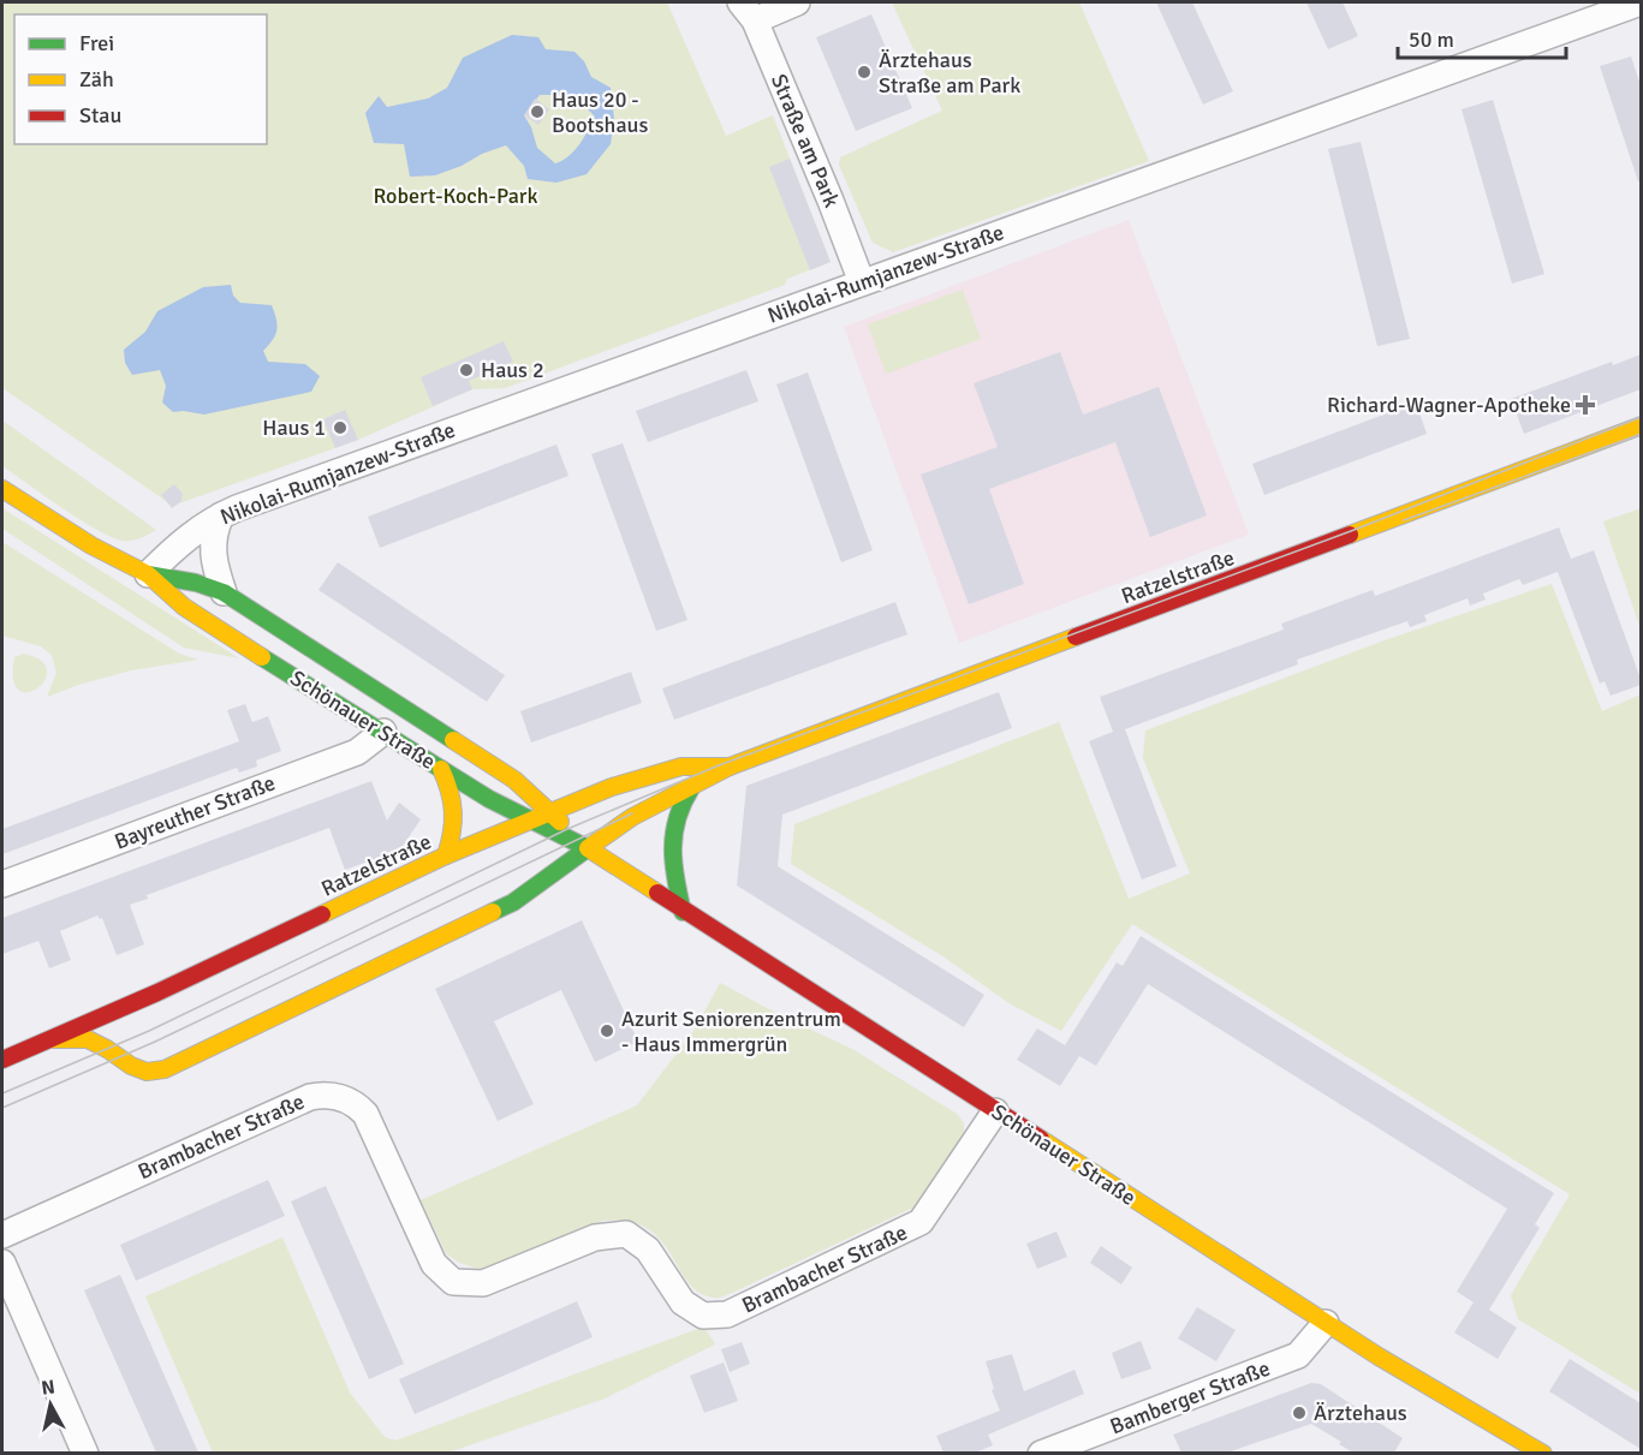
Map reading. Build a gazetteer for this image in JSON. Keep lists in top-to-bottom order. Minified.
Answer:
{"streets":{"main road":["Ratzelstraße","Schönauer Straße"],"street":["Straße am Park","Nikolai-Rumjanzew-Straße","Bayreuther Straße","Brambacher Straße","Bamberger Straße"]},"crossings":[["Straße am Park","Nikolai-Rumjanzew-Straße"],["Nikolai-Rumjanzew-Straße","Schönauer Straße"],["Ratzelstraße","Schönauer Straße"],["Schönauer Straße","Bayreuther Straße"],["Schönauer Straße","Brambacher Straße"],["Schönauer Straße","Bamberger Straße"]],"parks":["Robert-Koch-Park"],"places":{"other":["Ärztehaus Straße am Park","Haus 20 - Bootshaus","Haus 2","Haus 1","Azurit Seniorenzentrum - Haus Immergrün","Ärztehaus"],"health":["Richard-Wagner-Apotheke"]},"legend":["Frei","Zäh","Stau"],"scale_bar":"50 m","north":"top"}
